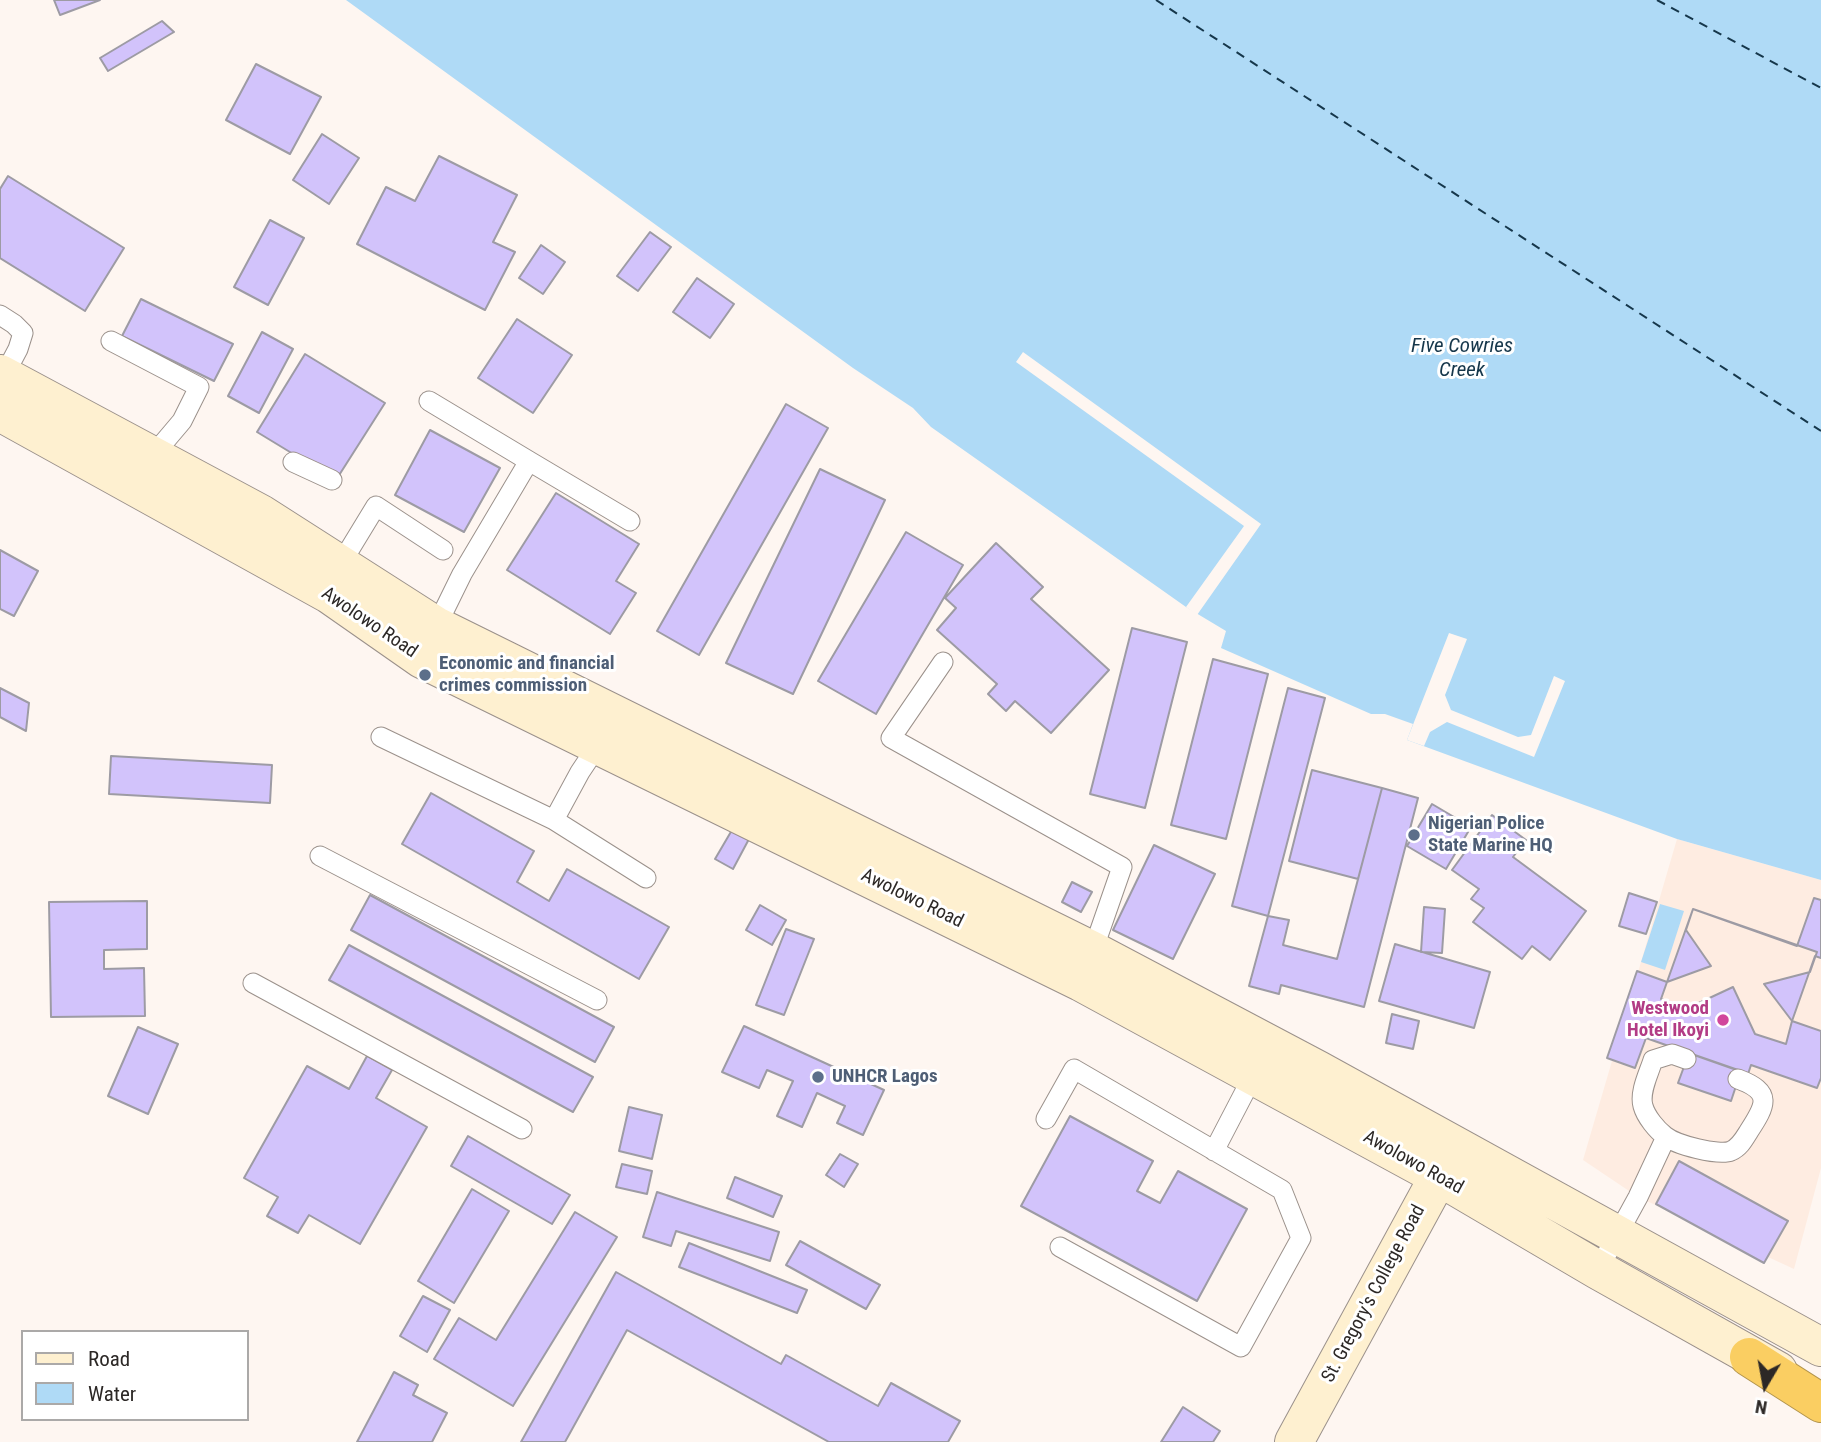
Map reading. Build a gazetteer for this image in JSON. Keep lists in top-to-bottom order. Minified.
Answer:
{"streets":{"main road":["Awolowo Road","St. Gregory's College Road"]},"crossings":[["Awolowo Road","St. Gregory's College Road"]],"water":["Five Cowries Creek"],"places":["Economic and financial crimes commission","Nigerian Police State Marine HQ","Westwood Hotel Ikoyi","UNHCR Lagos"],"legend":["Road","Water"],"north":"bottom"}
